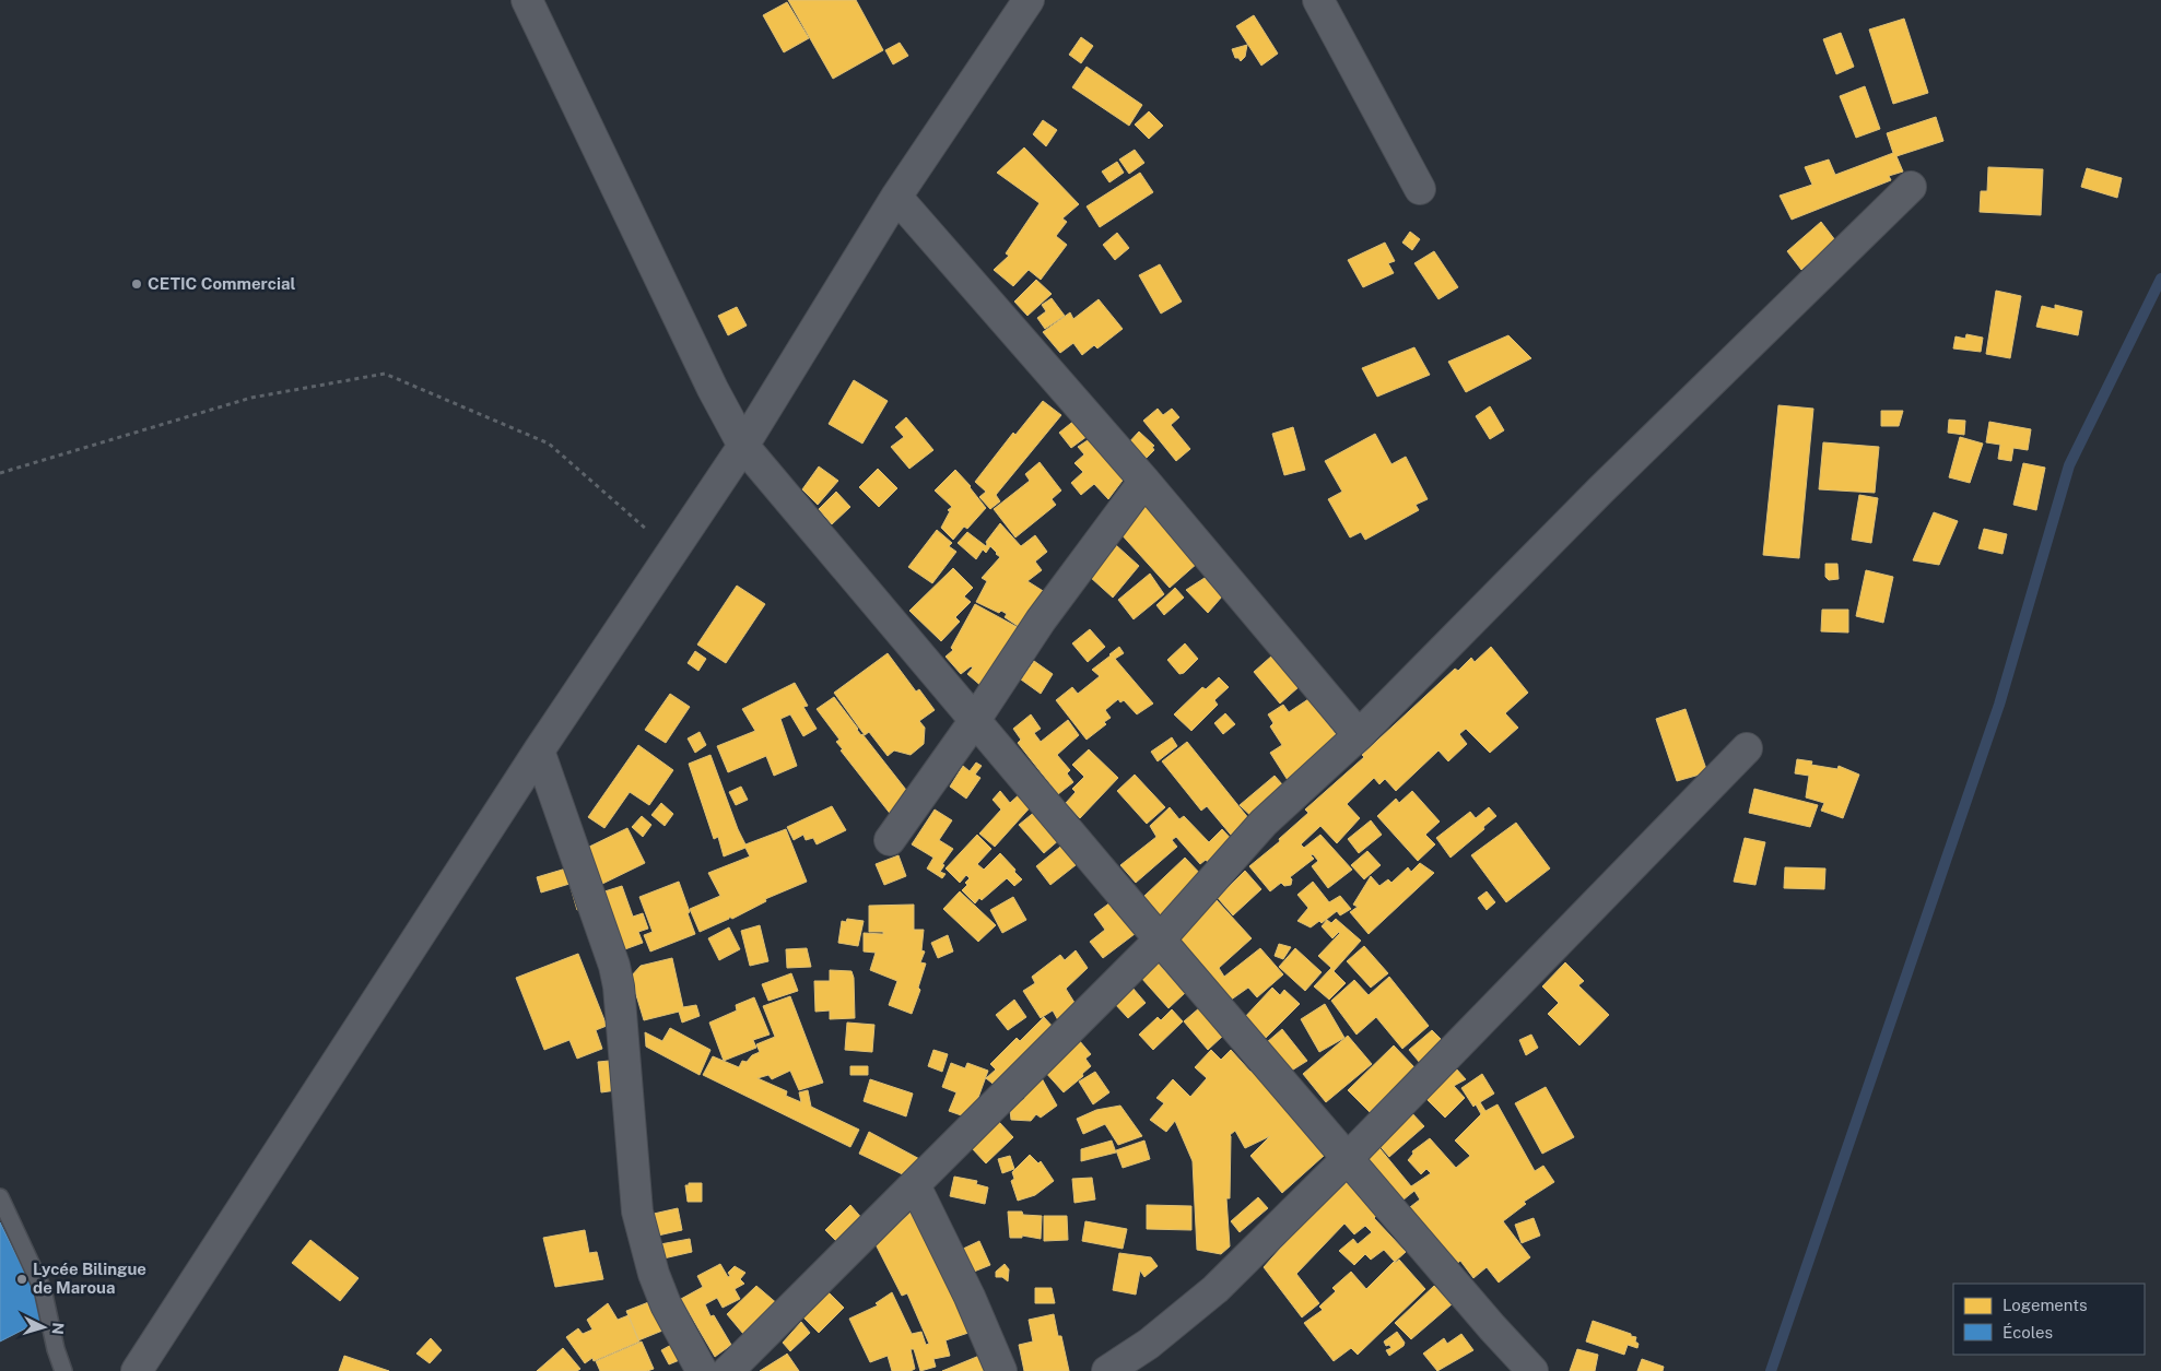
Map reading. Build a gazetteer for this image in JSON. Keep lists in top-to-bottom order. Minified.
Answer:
{"places":["CETIC Commercial","Lycée Bilingue de Maroua"],"legend":["Logements","Écoles"],"north":"right"}
